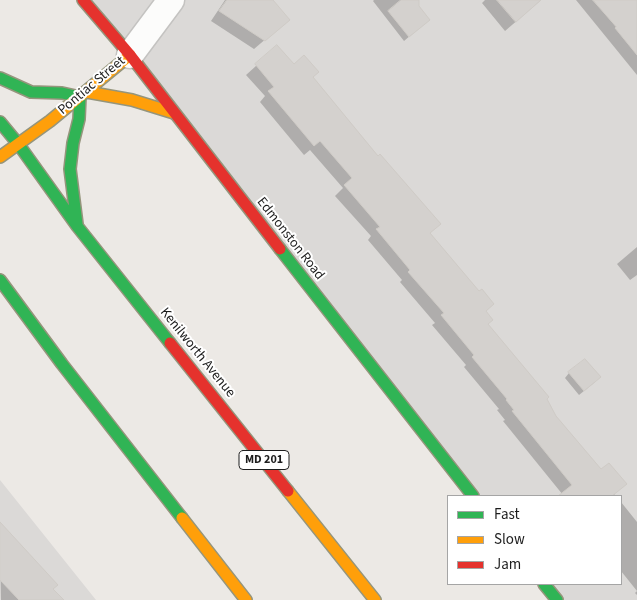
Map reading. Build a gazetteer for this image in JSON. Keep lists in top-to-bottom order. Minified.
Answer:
{"streets":{"main road":["Pontiac Street","Edmonston Road","Kenilworth Avenue","MD 201"]},"crossings":[["Pontiac Street","Edmonston Road"],["Pontiac Street","Kenilworth Avenue"]],"legend":["Fast","Slow","Jam"]}
